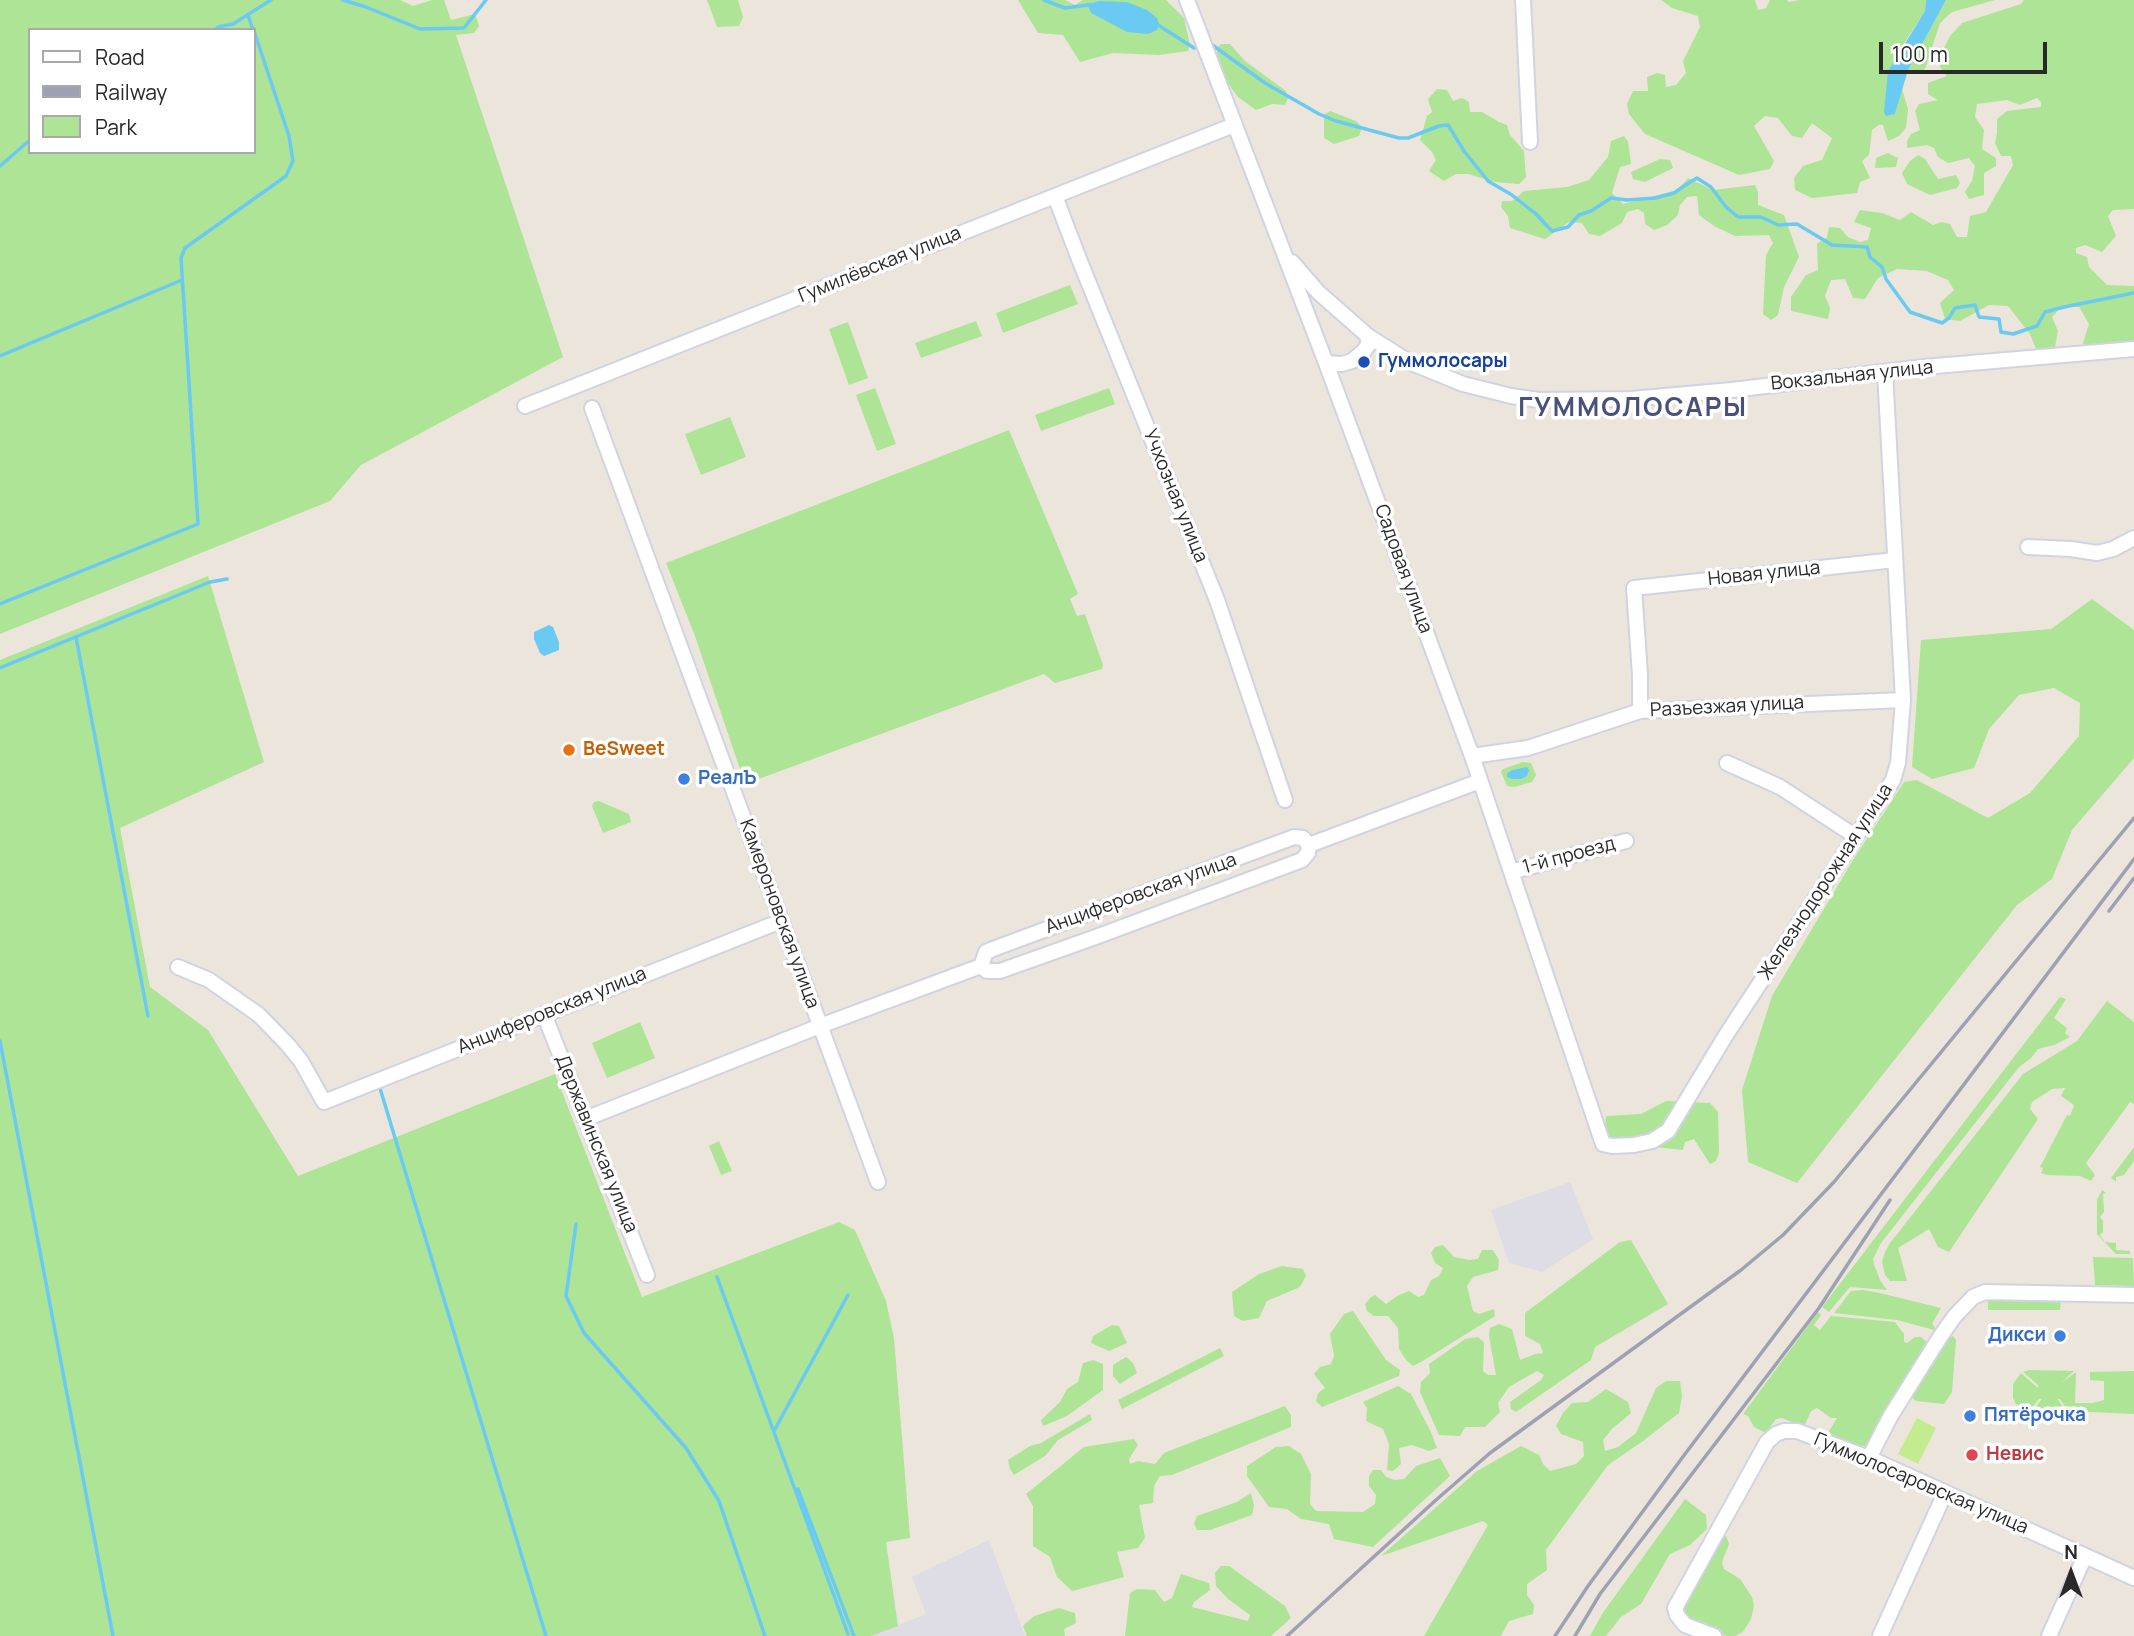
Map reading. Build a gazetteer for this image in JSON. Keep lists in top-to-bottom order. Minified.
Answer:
{"streets":{"street":["Гумилёвская улица","Вокзальная улица","Учхозная улица","Садовая улица","Новая улица","Разъезжая улица","1-й проезд","Железнодорожная улица","Анциферовская улица","Камероновская улица","Державинская улица","Гуммолосаровская улица"]},"crossings":[["Гумилёвская улица","Учхозная улица"],["Гумилёвская улица","Садовая улица"],["Вокзальная улица","Садовая улица"],["Вокзальная улица","Железнодорожная улица"],["Садовая улица","Разъезжая улица"],["Садовая улица","1-й проезд"],["Садовая улица","Железнодорожная улица"],["Садовая улица","Анциферовская улица"],["Новая улица","Разъезжая улица"],["Новая улица","Железнодорожная улица"],["Разъезжая улица","Железнодорожная улица"],["Анциферовская улица","Камероновская улица"],["Анциферовская улица","Державинская улица"]],"districts":["ГУММОЛОСАРЫ"],"places":["Гуммолосары","BeSweet","РеалЪ","Дикси","Пятёрочка","Невис"],"legend":["Road","Railway","Park"],"scale_bar":"100 m","north":"top"}
